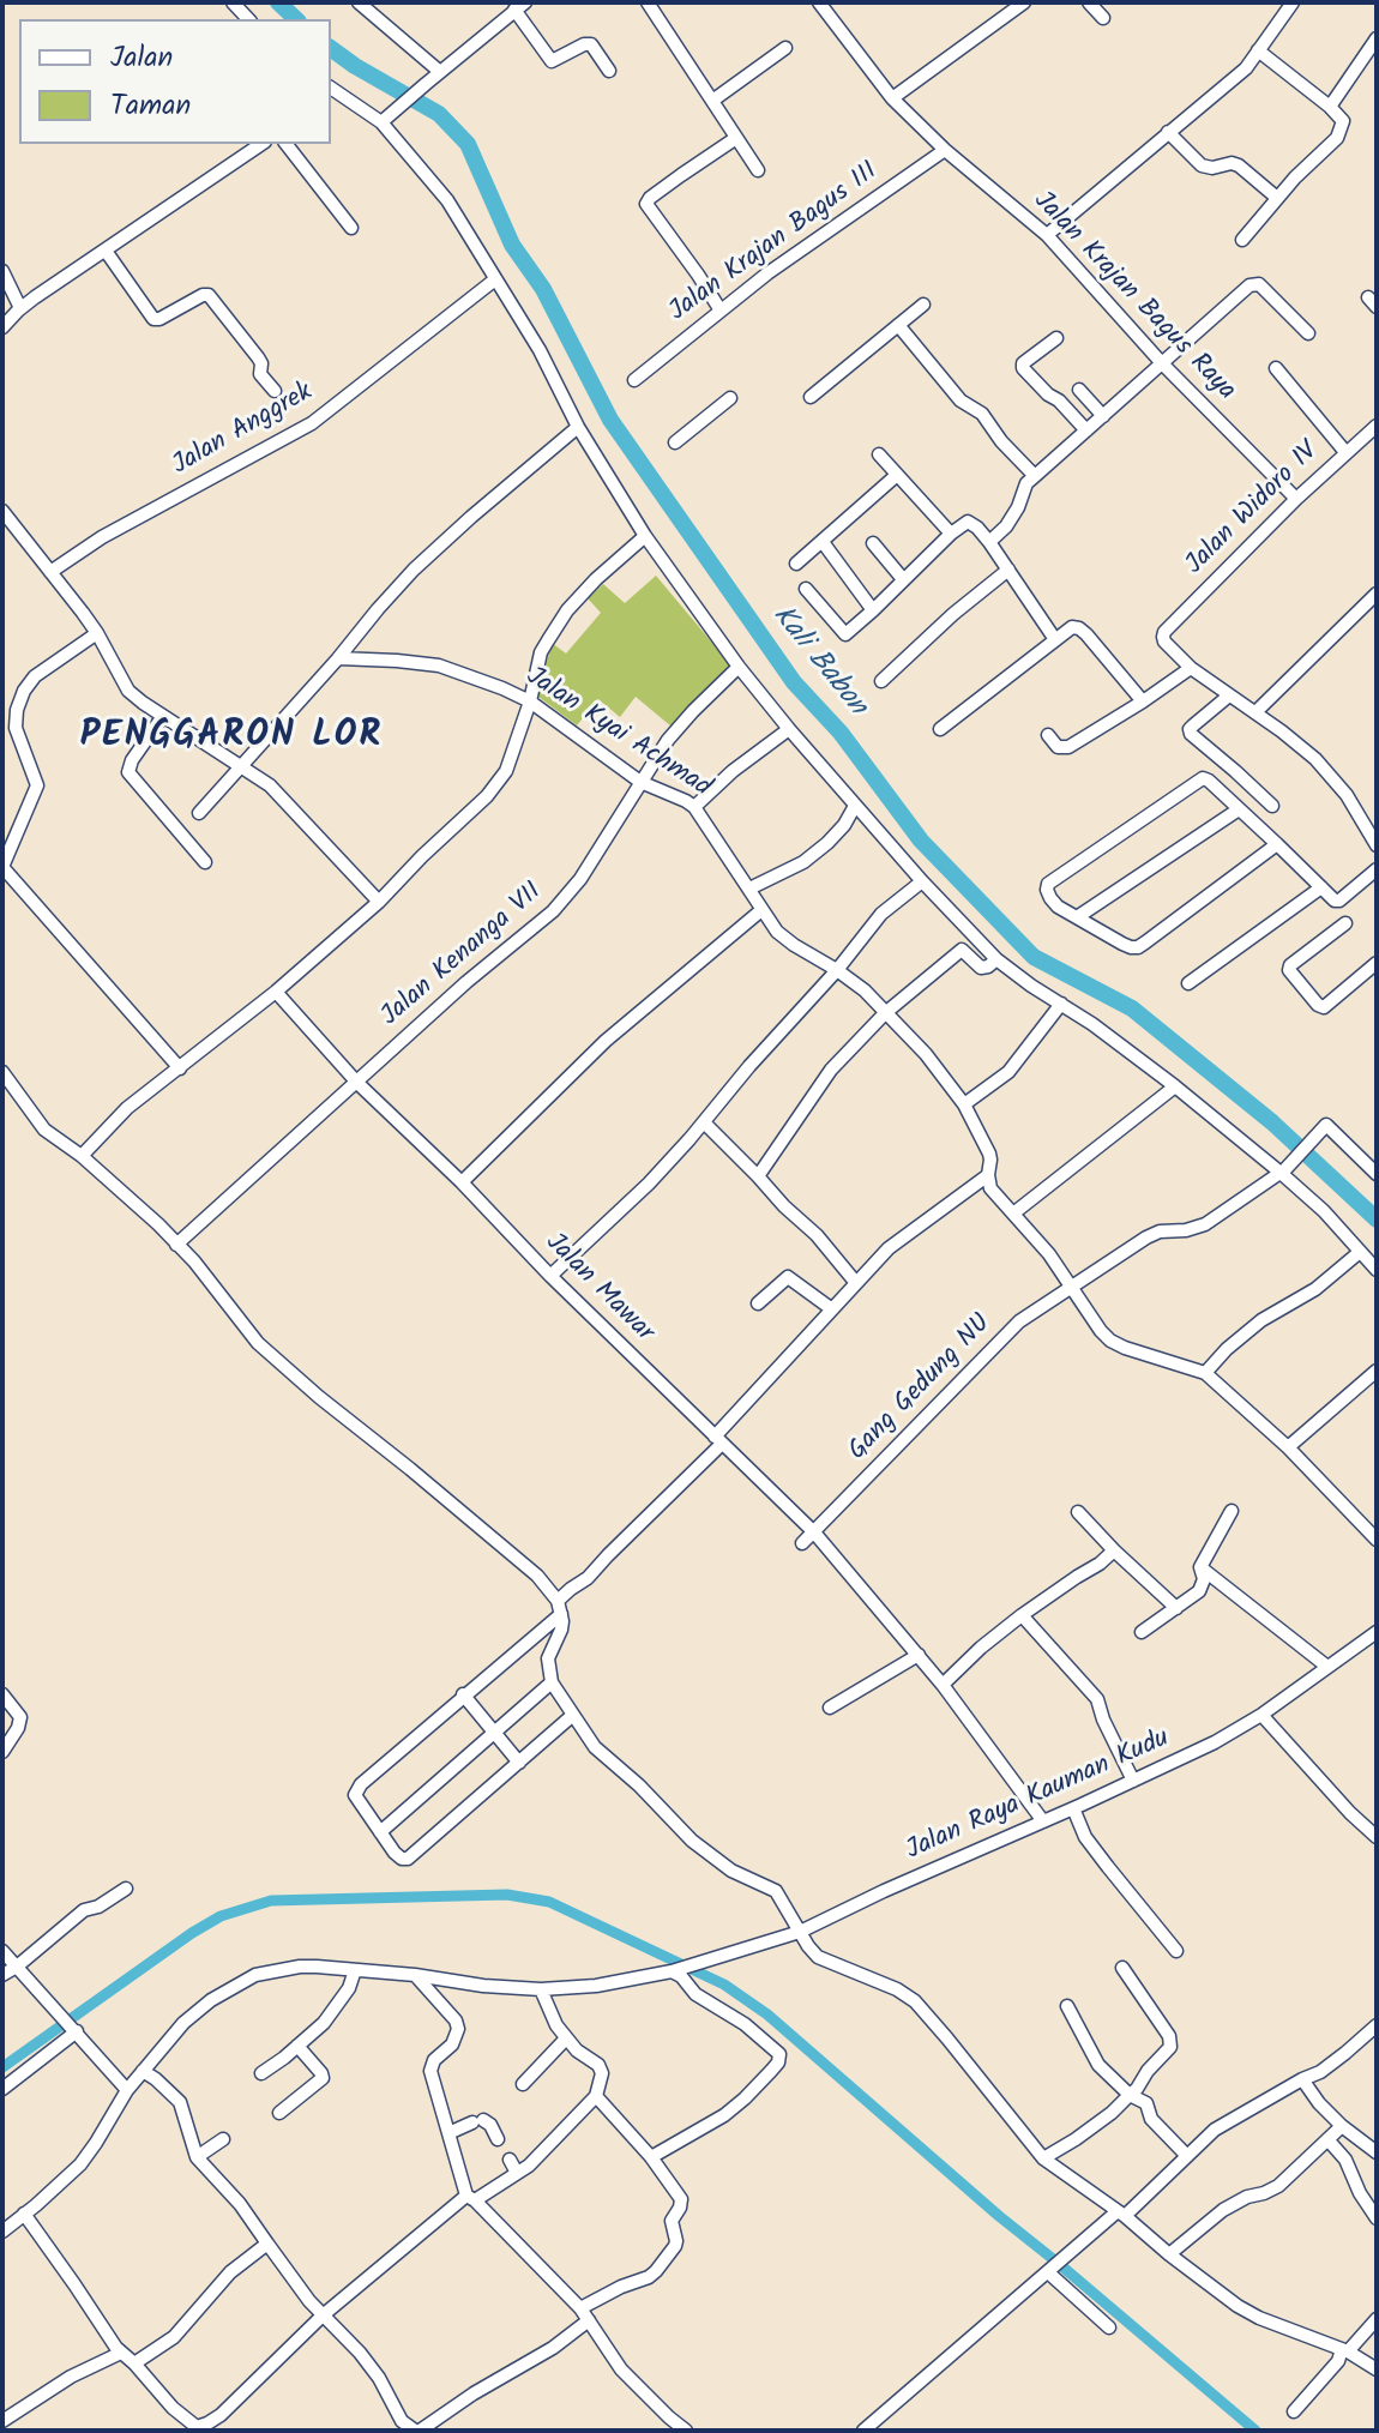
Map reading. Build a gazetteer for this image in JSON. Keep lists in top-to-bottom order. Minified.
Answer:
{"streets":{"street":["Jalan Krajan Bagus III","Jalan Krajan Bagus Raya","Jalan Anggrek","Jalan Widoro IV","Jalan Kyai Achmad","Jalan Kenanga VII","Jalan Mawar","Gang Gedung NU","Jalan Raya Kauman Kudu"]},"crossings":[["Jalan Krajan Bagus III","Jalan Krajan Bagus Raya"],["Jalan Krajan Bagus Raya","Jalan Widoro IV"],["Jalan Kyai Achmad","Jalan Kenanga VII"],["Jalan Kyai Achmad","Gang Gedung NU"],["Jalan Kenanga VII","Jalan Mawar"],["Jalan Mawar","Gang Gedung NU"],["Jalan Mawar","Jalan Raya Kauman Kudu"]],"districts":["PENGGARON LOR"],"water":["Kali Babon"],"legend":["Jalan","Taman"]}
